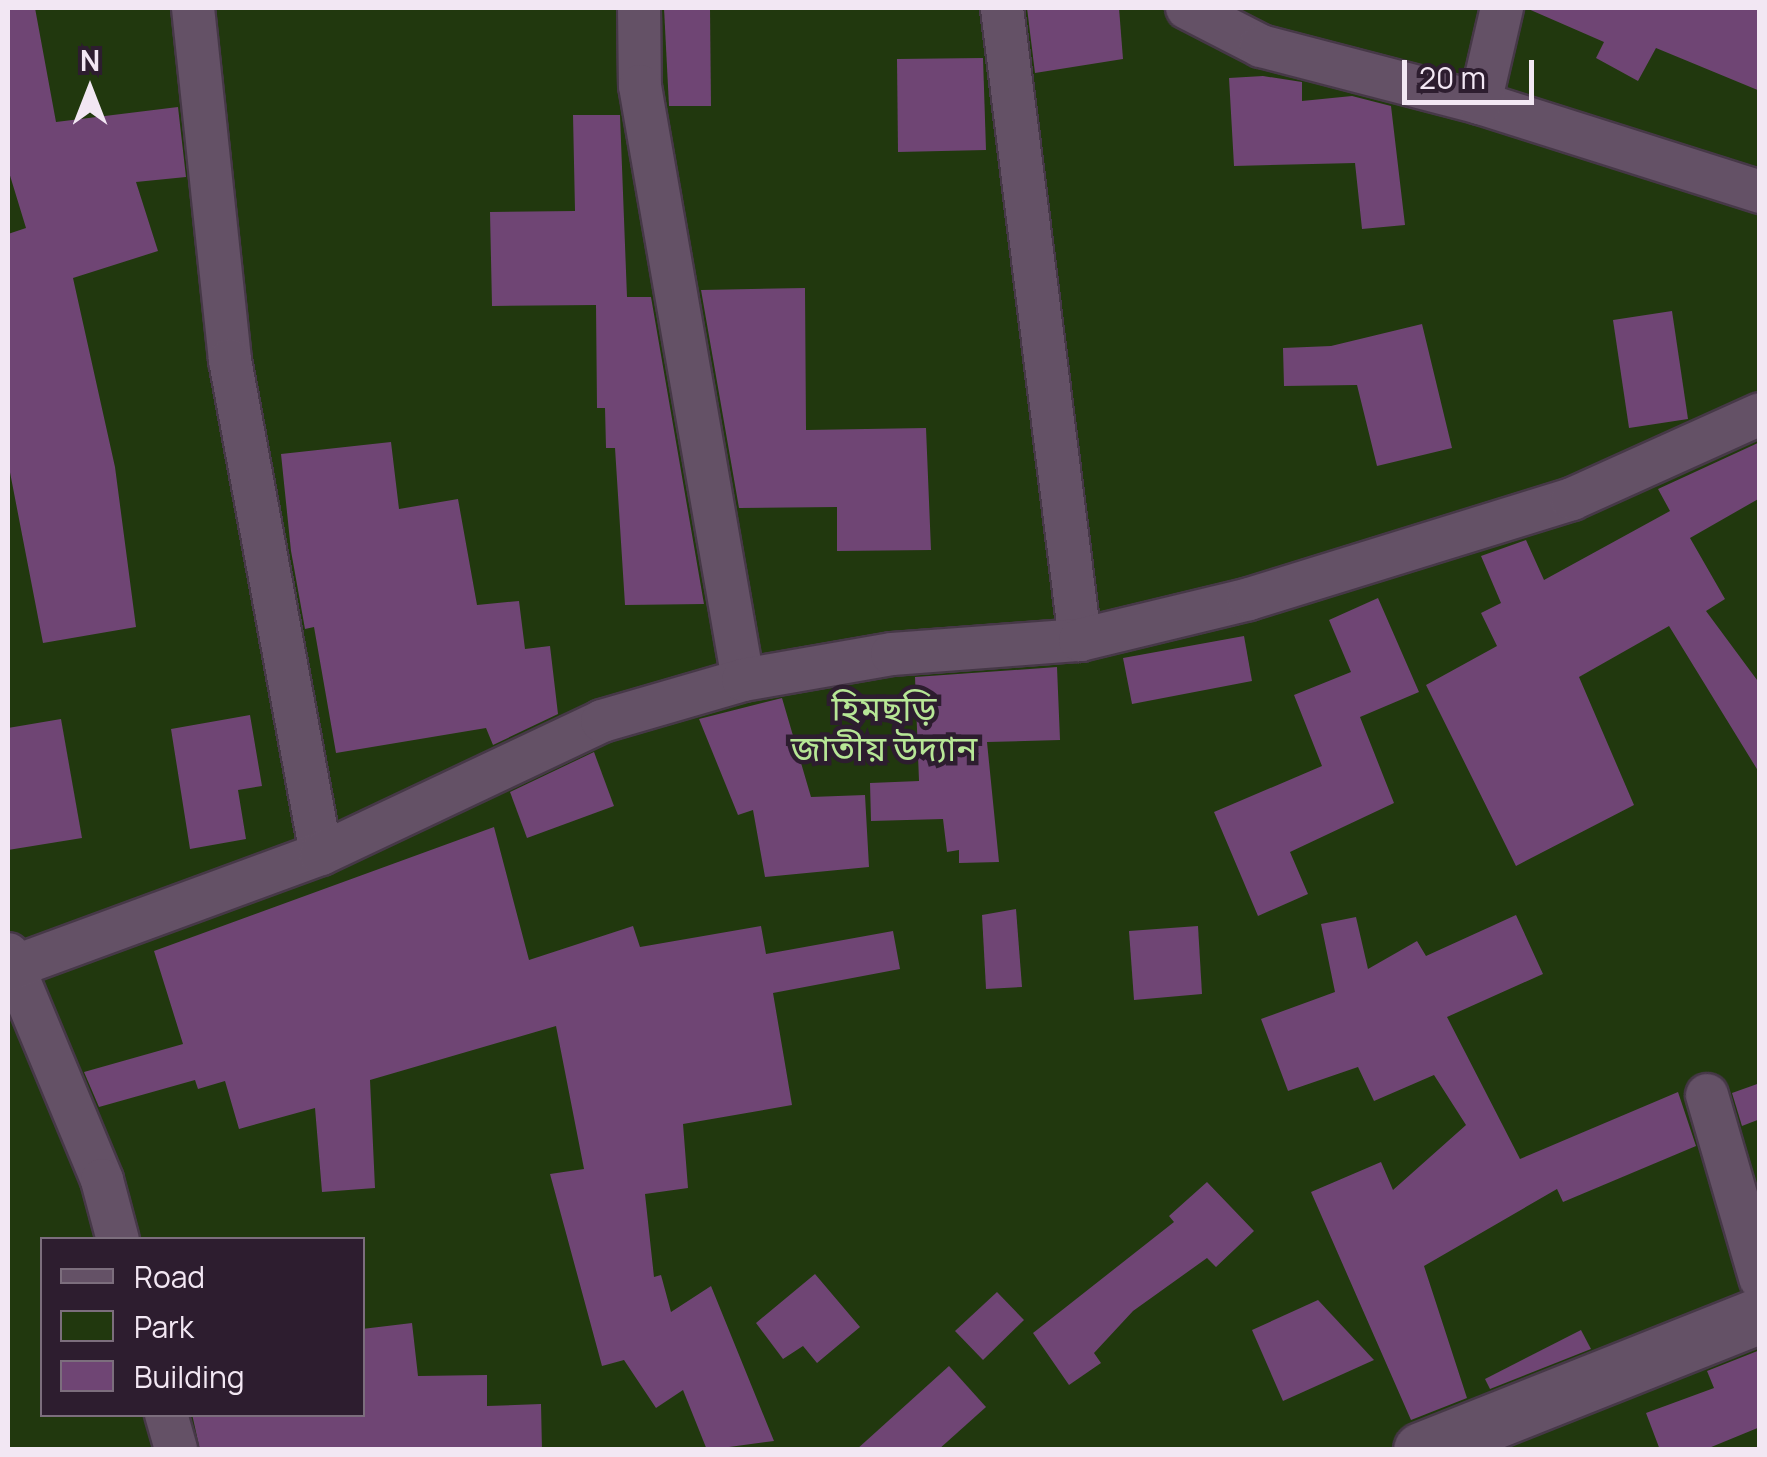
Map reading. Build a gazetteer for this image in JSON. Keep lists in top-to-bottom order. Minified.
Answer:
{"parks":["হিমছড়ি জাতীয় উদ্যান"],"legend":["Road","Park","Building"],"scale_bar":"20 m","north":"top"}
